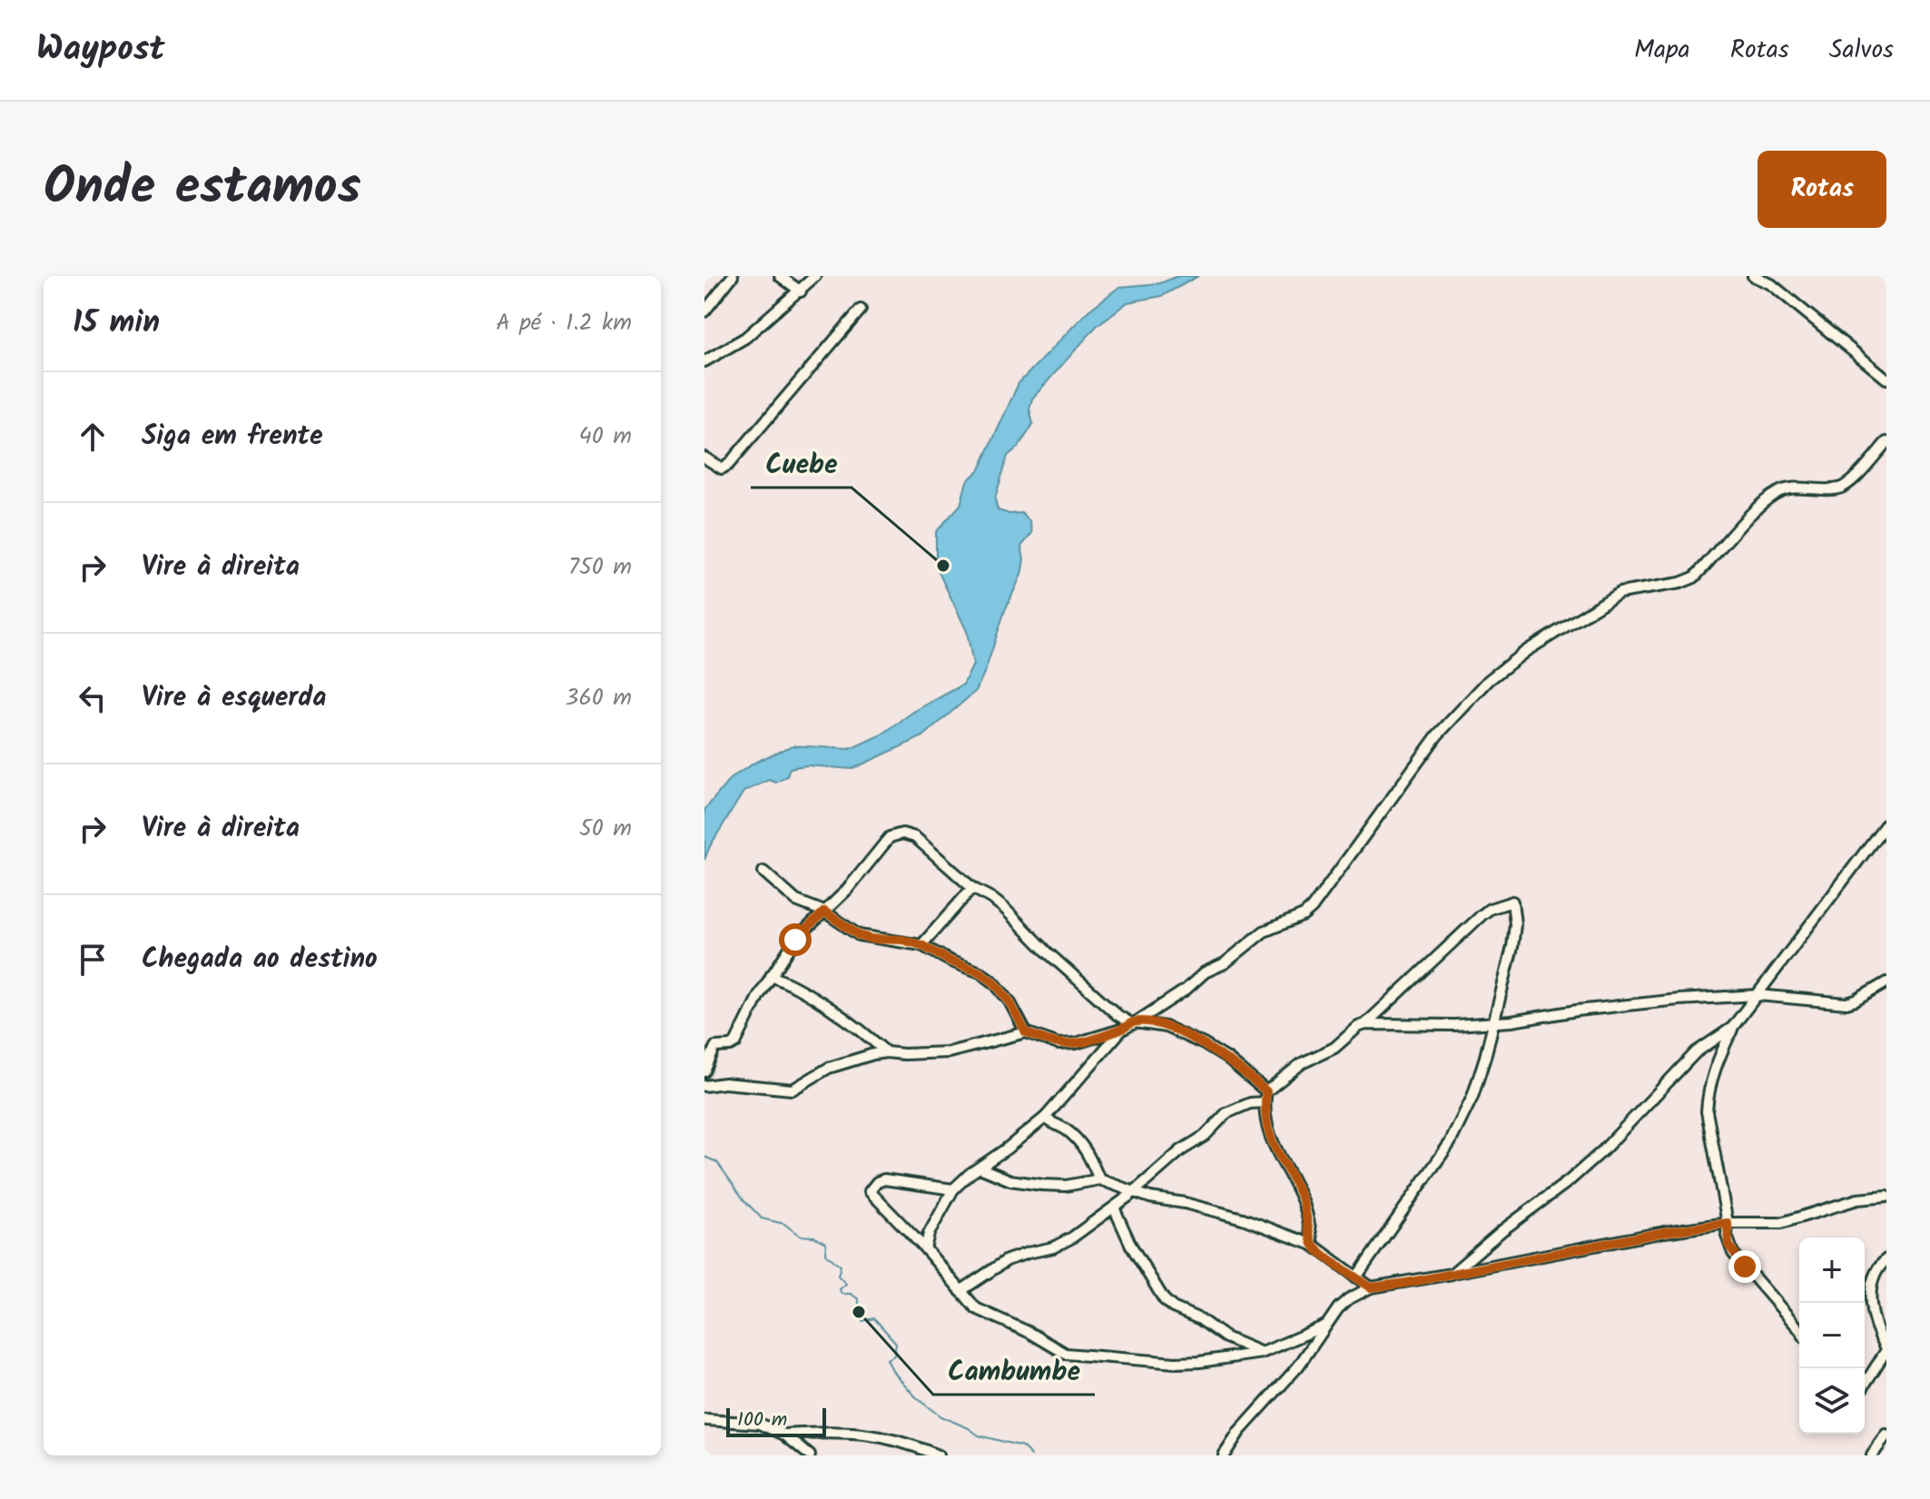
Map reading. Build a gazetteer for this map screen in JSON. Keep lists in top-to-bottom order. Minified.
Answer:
{"places":["Cuebe","Cambumbe"],"scale_bar":"100 m","page":{"header":"Waypost","nav":["Mapa","Rotas","Salvos"],"title":"Onde estamos","buttons":"Rotas","heading":["15 min","A pé · 1.2 km"],"list":[["Siga em frente","40 m"],["Vire à direita","750 m"],["Vire à esquerda","360 m"],["Vire à direita","50 m"],"Chegada ao destino"],"map_buttons":["+","−"],"scale":"100 m"}}
